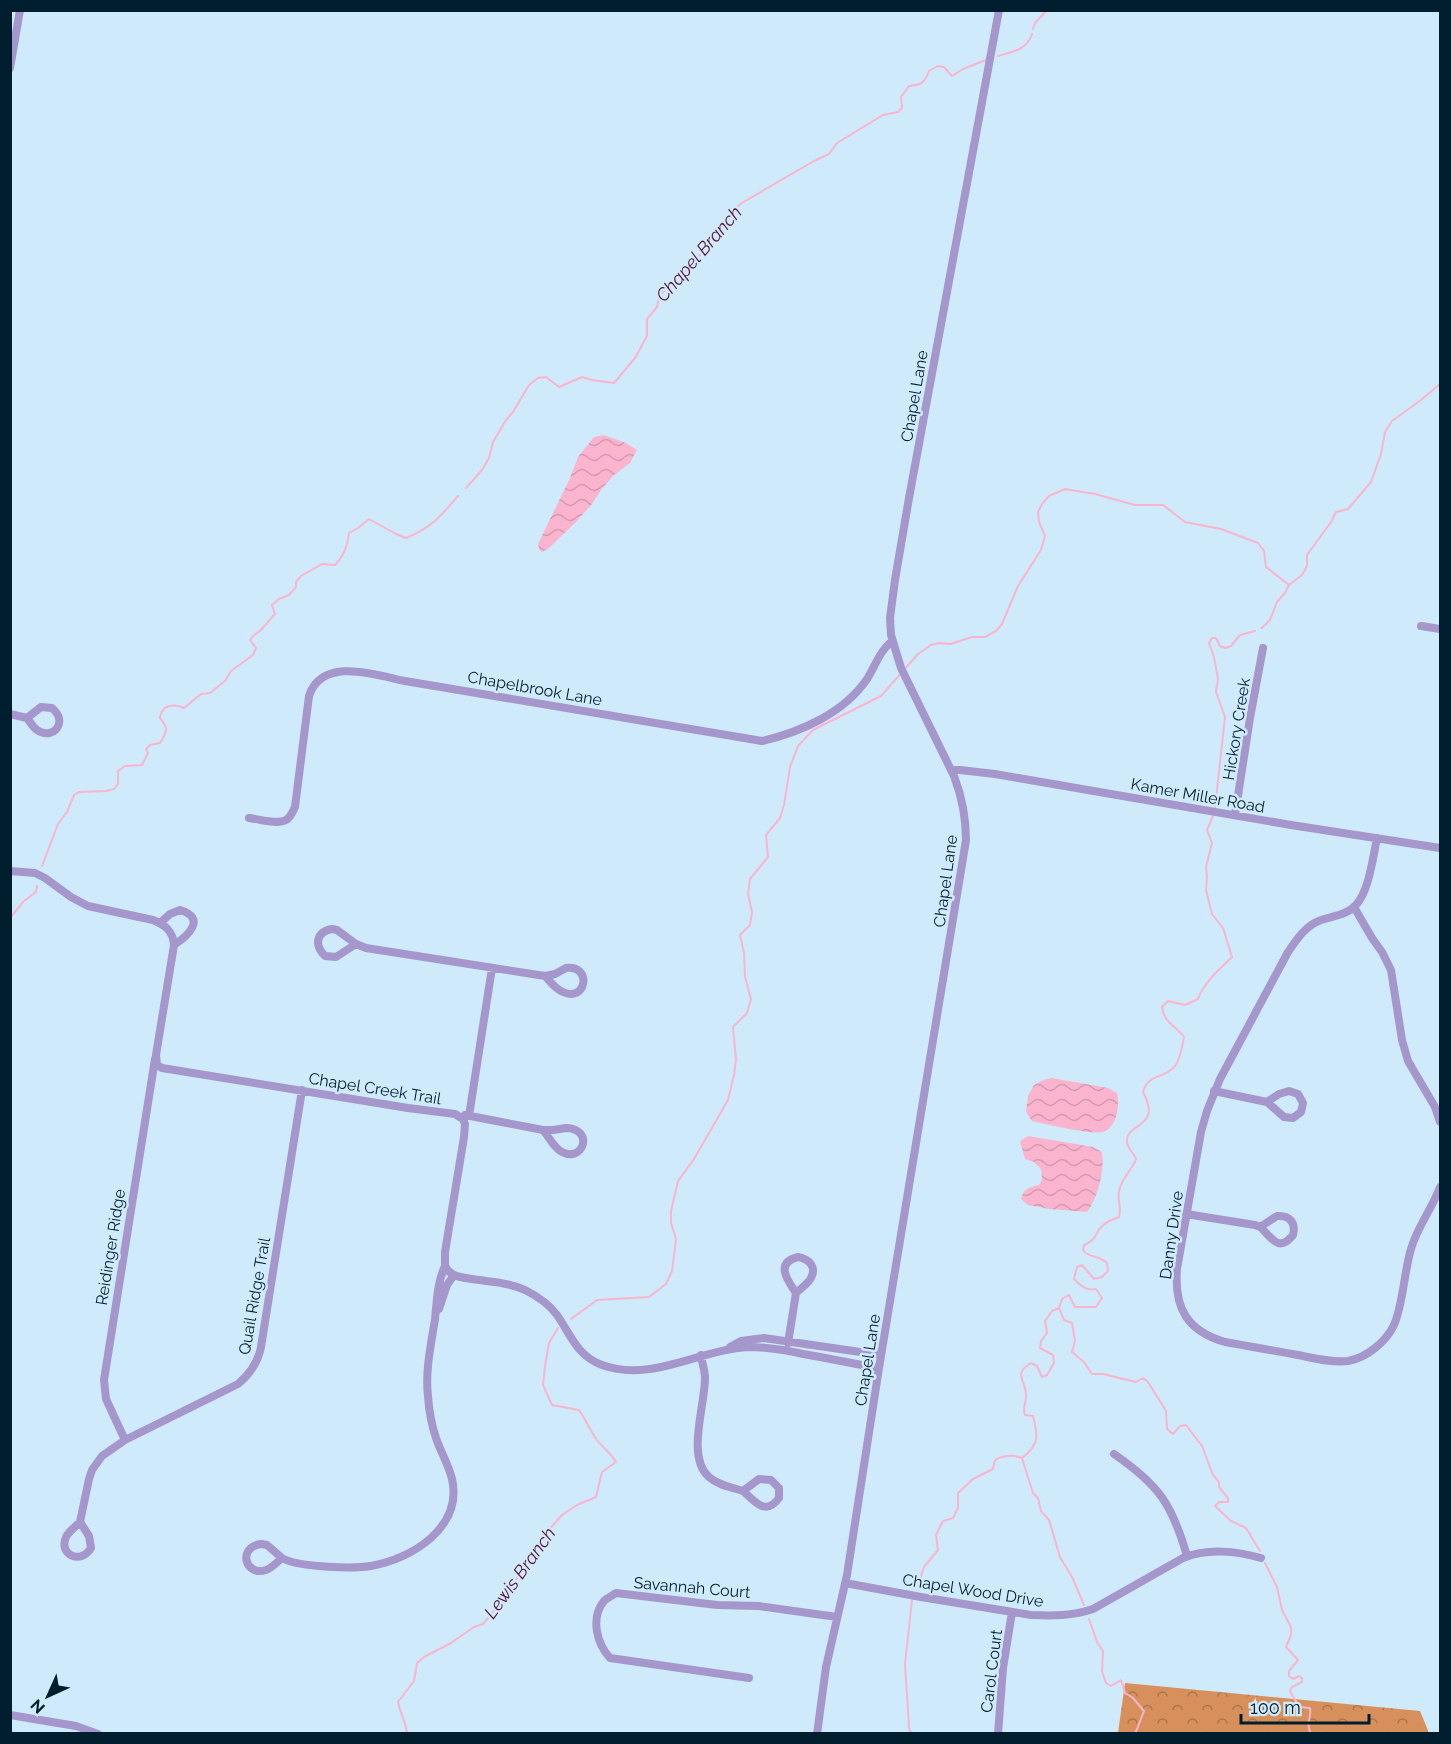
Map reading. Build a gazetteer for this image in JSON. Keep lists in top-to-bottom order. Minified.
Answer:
{"streets":{"street":["Chapel Lane","Chapelbrook Lane","Hickory Creek","Kamer Miller Road","Chapel Creek Trail","Danny Drive","Reidinger Ridge","Quail Ridge Trail","Savannah Court","Chapel Wood Drive","Carol Court"]},"crossings":[["Chapel Lane","Chapelbrook Lane"],["Chapel Lane","Kamer Miller Road"],["Chapel Lane","Savannah Court"],["Chapel Lane","Chapel Wood Drive"],["Hickory Creek","Kamer Miller Road"],["Chapel Creek Trail","Reidinger Ridge"],["Chapel Creek Trail","Quail Ridge Trail"],["Reidinger Ridge","Quail Ridge Trail"],["Chapel Wood Drive","Carol Court"]],"water":["Chapel Branch","Lewis Branch"],"scale_bar":"100 m","north":"bottom left"}
